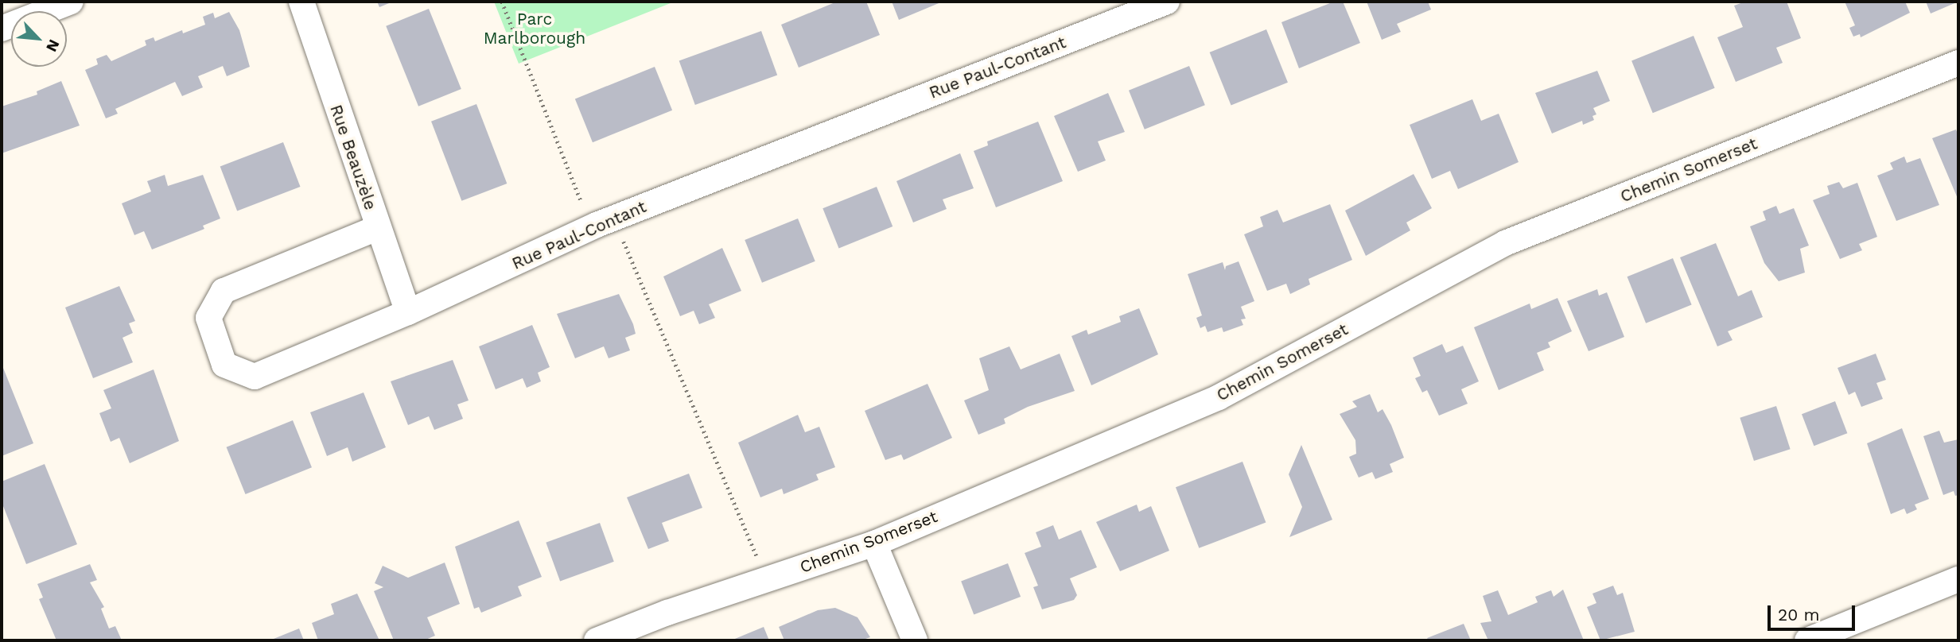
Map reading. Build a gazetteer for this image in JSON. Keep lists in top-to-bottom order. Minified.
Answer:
{"streets":{"street":["Rue Paul-Contant","Rue Beauzèle","Chemin Somerset"]},"crossings":[["Rue Paul-Contant","Rue Beauzèle"]],"parks":["Parc Marlborough"],"scale_bar":"20 m","north":"bottom right"}
